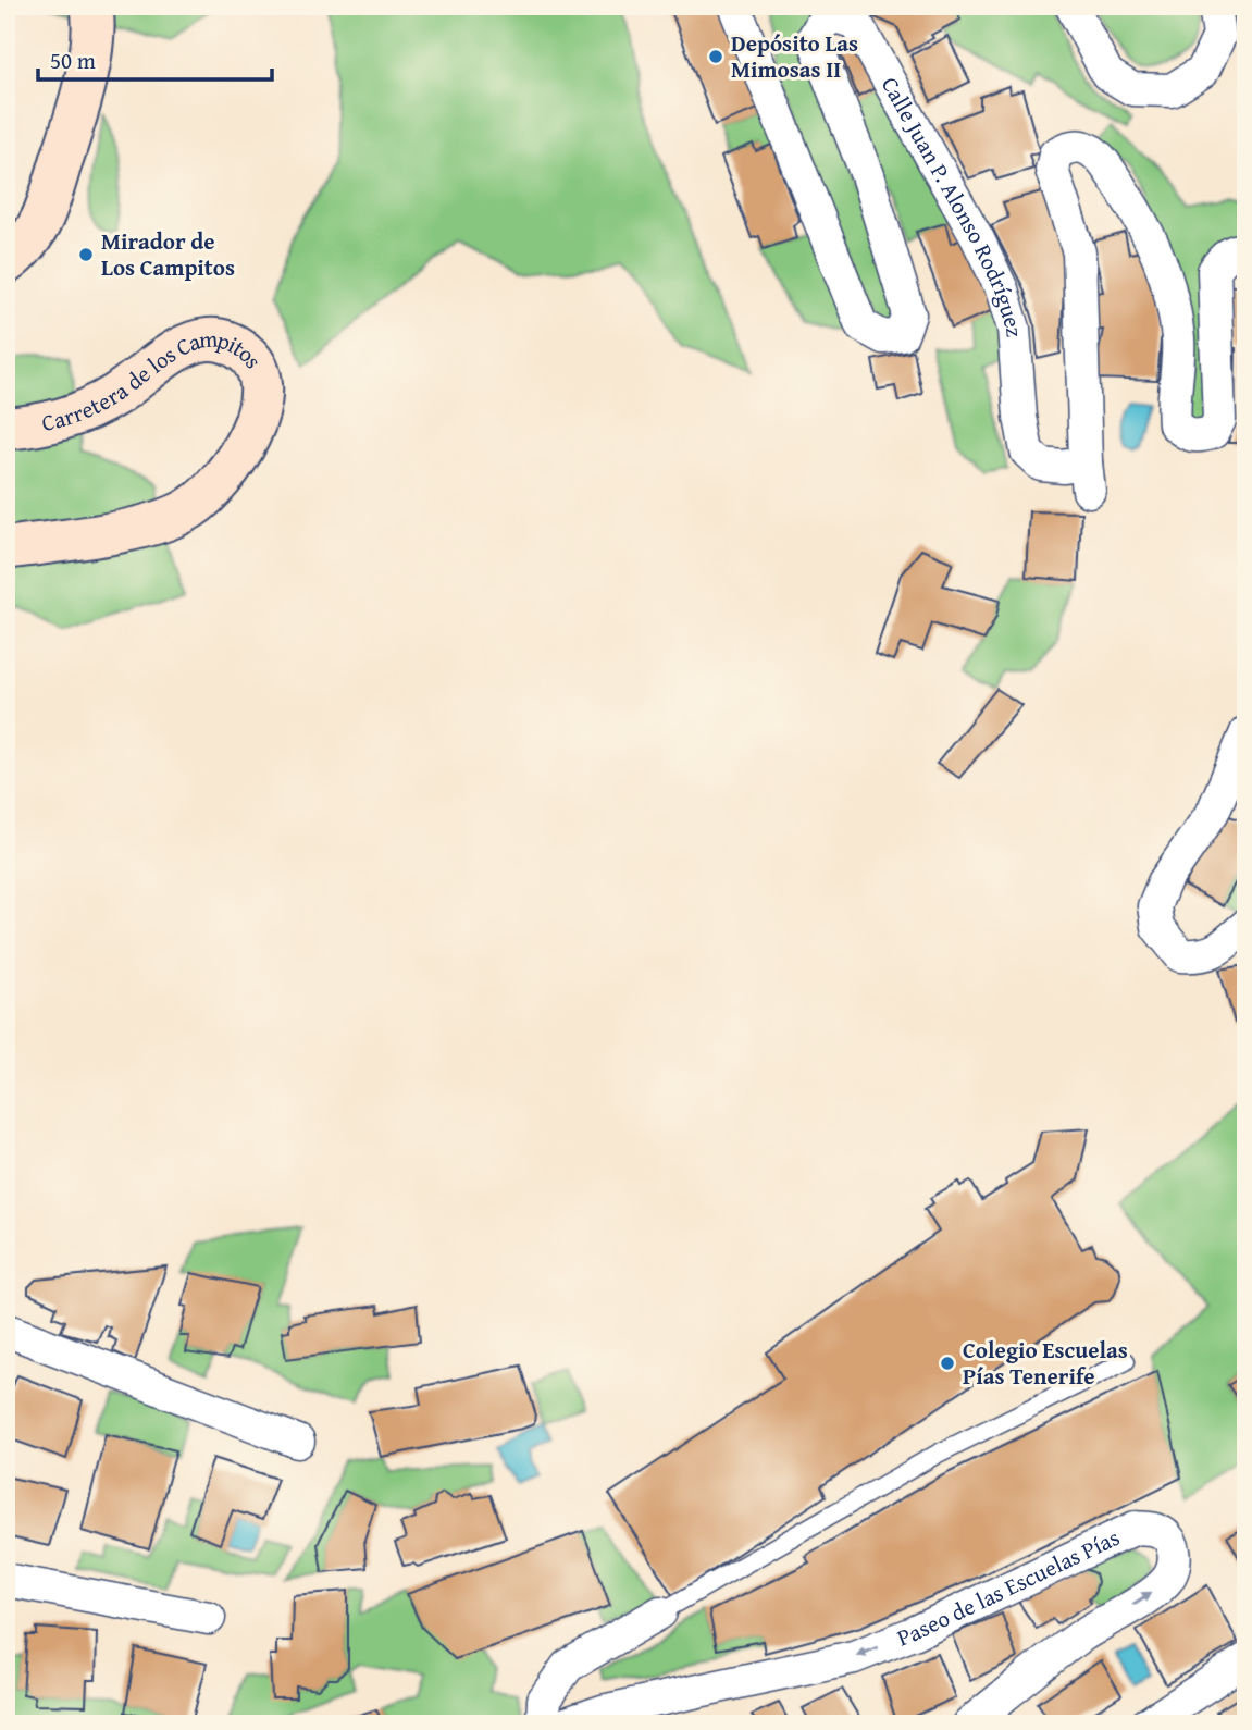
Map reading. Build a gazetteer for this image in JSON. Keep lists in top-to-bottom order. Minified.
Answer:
{"streets":{"main road":["Carretera de los Campitos"],"street":["Calle Juan P. Alonso Rodríguez","Paseo de las Escuelas Pías"]},"places":["Depósito Las Mimosas II","Mirador de Los Campitos","Colegio Escuelas Pías Tenerife"],"scale_bar":"50 m"}
